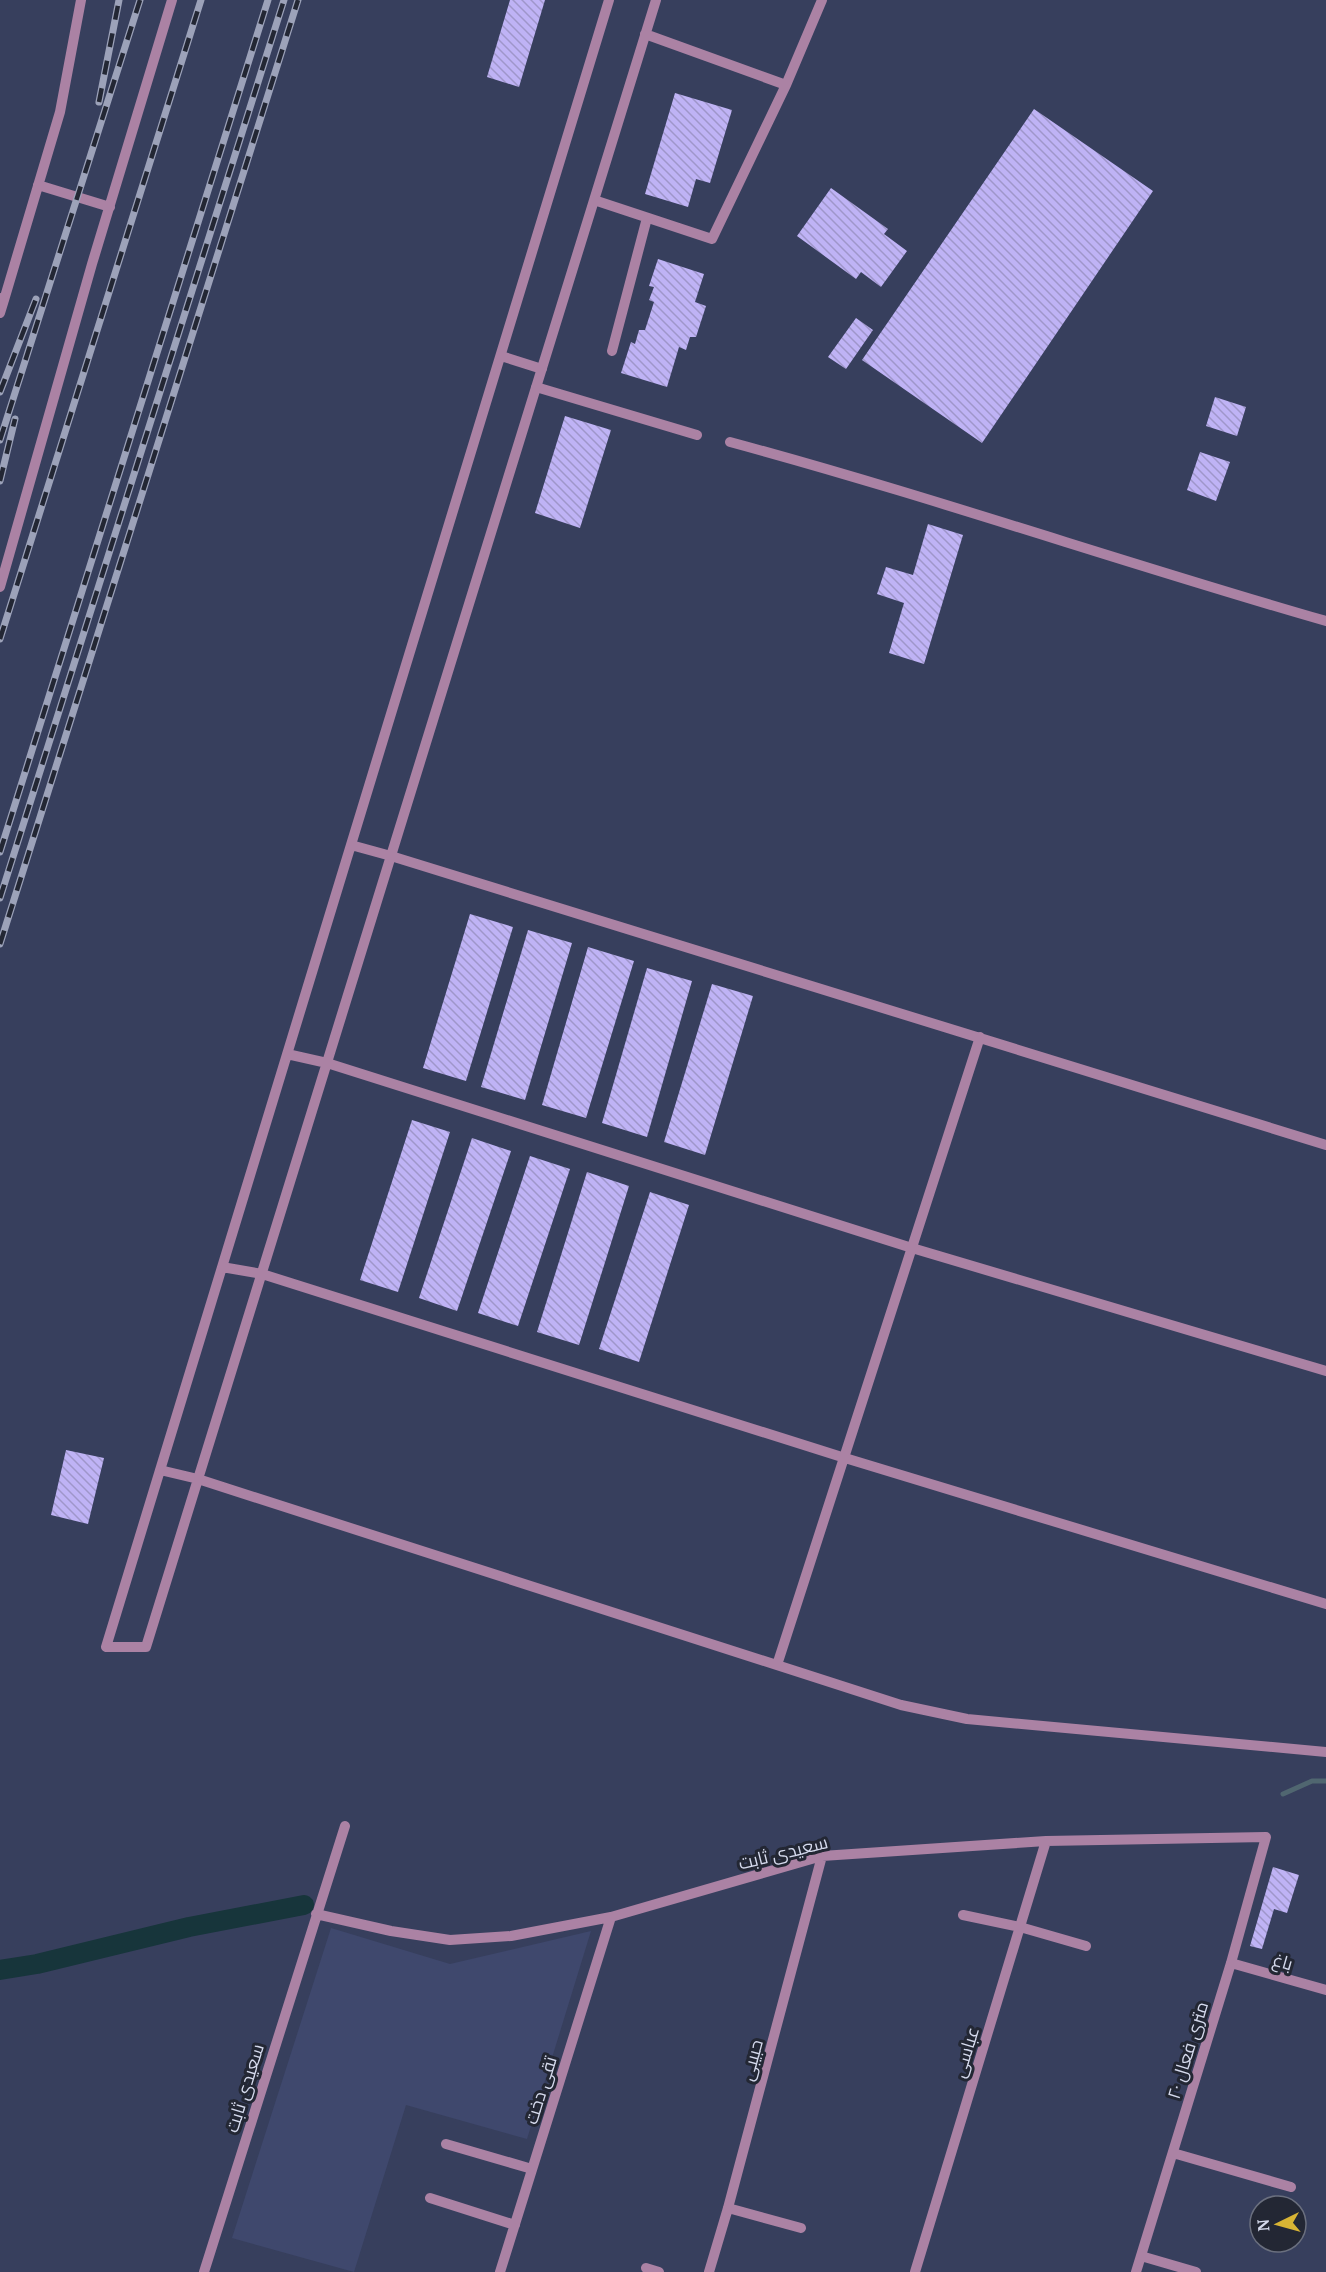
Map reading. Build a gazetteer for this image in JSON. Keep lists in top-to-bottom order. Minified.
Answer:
{"streets":{"street":["سعیدی ثابت","باغ","۲۰ متری فعال","عباسی","حبیبی","تقی دخت"]},"crossings":[["سعیدی ثابت","۲۰ متری فعال"],["سعیدی ثابت","عباسی"],["سعیدی ثابت","حبیبی"],["سعیدی ثابت","تقی دخت"],["باغ","۲۰ متری فعال"]],"north":"left"}
